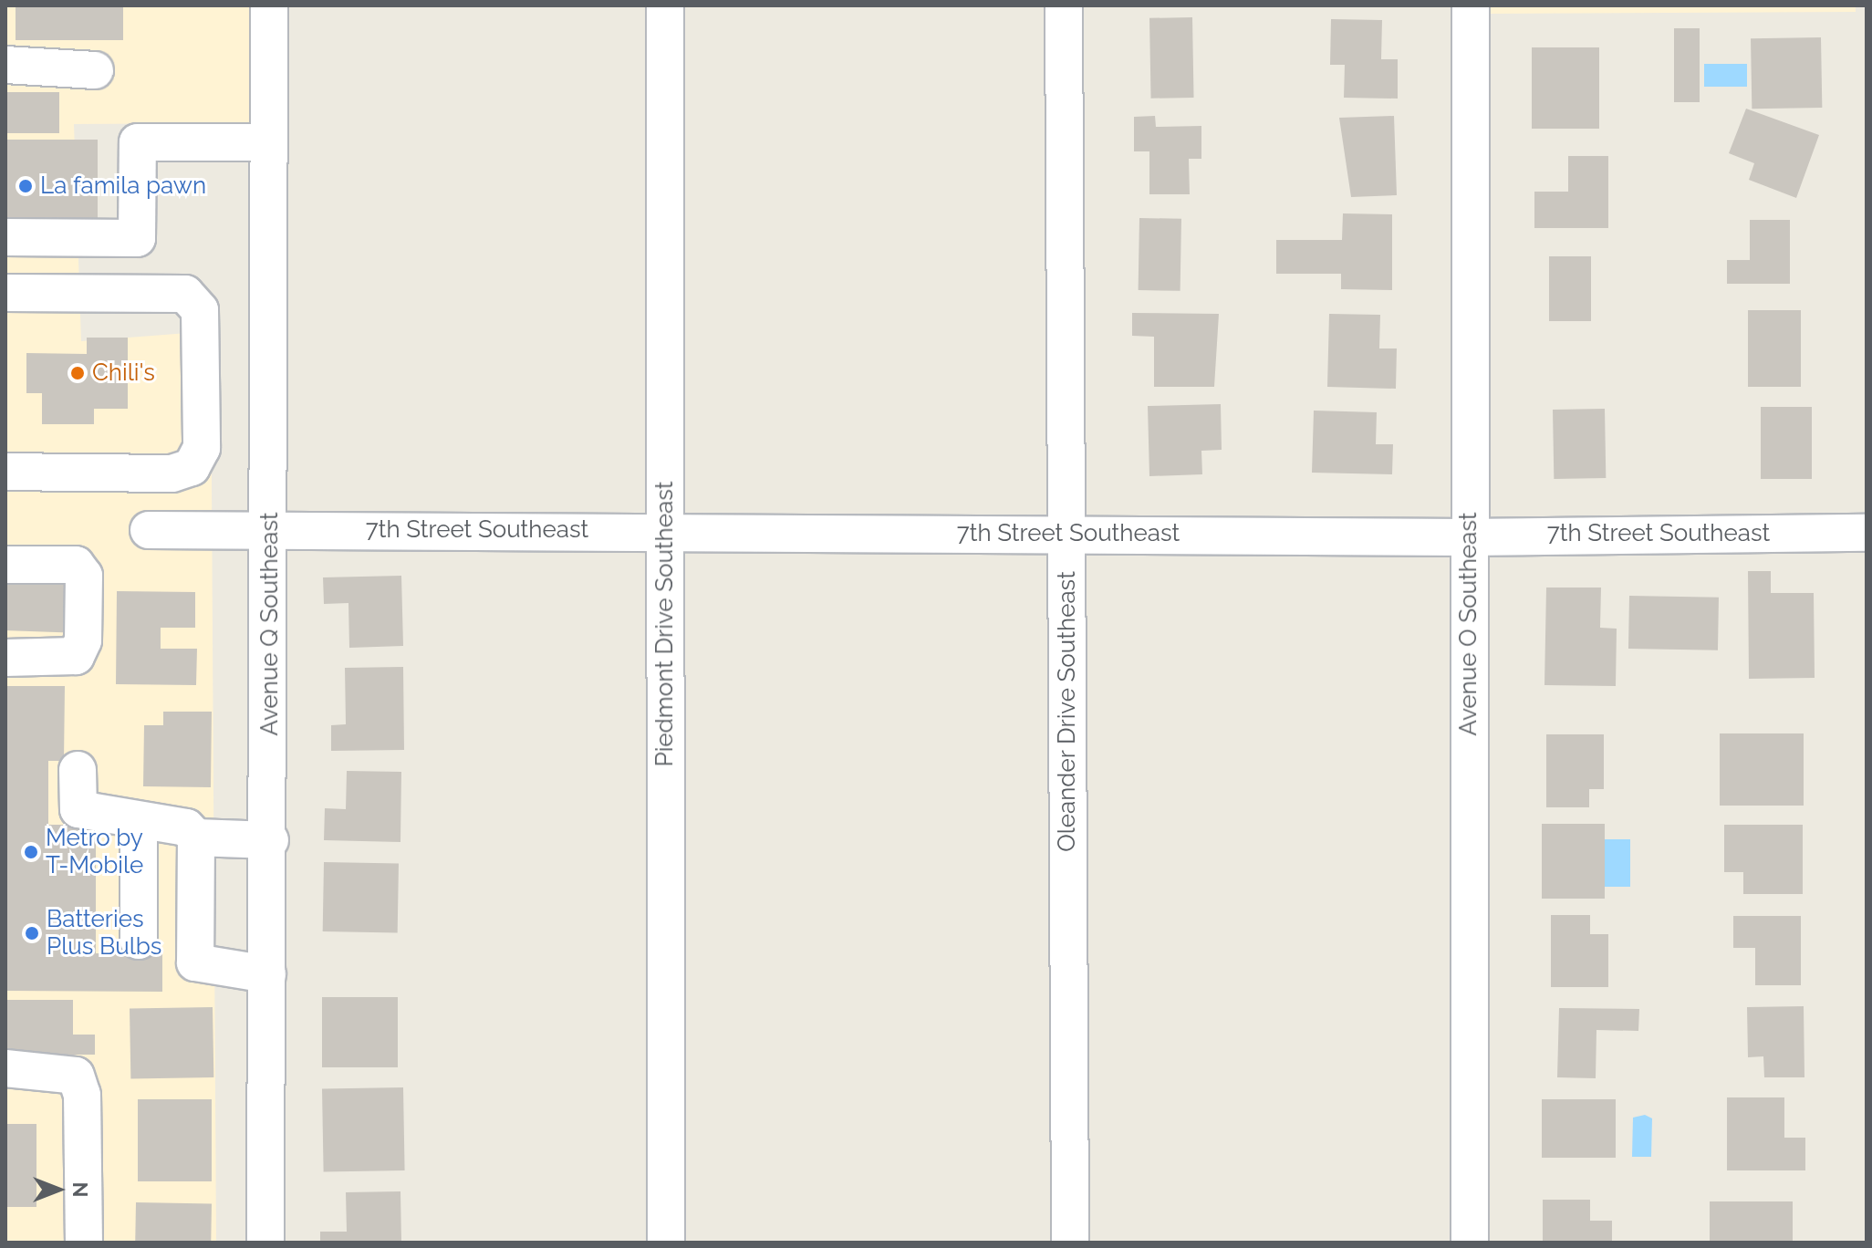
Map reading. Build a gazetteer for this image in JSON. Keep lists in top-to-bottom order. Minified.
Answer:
{"streets":{"street":["7th Street Southeast","Avenue Q Southeast","Piedmont Drive Southeast","Avenue O Southeast","Oleander Drive Southeast"]},"crossings":[["7th Street Southeast","Avenue Q Southeast"],["7th Street Southeast","Piedmont Drive Southeast"],["7th Street Southeast","Avenue O Southeast"],["7th Street Southeast","Oleander Drive Southeast"]],"places":["La famila pawn","Chili's","Metro by T-Mobile","Batteries Plus Bulbs"],"north":"right"}
